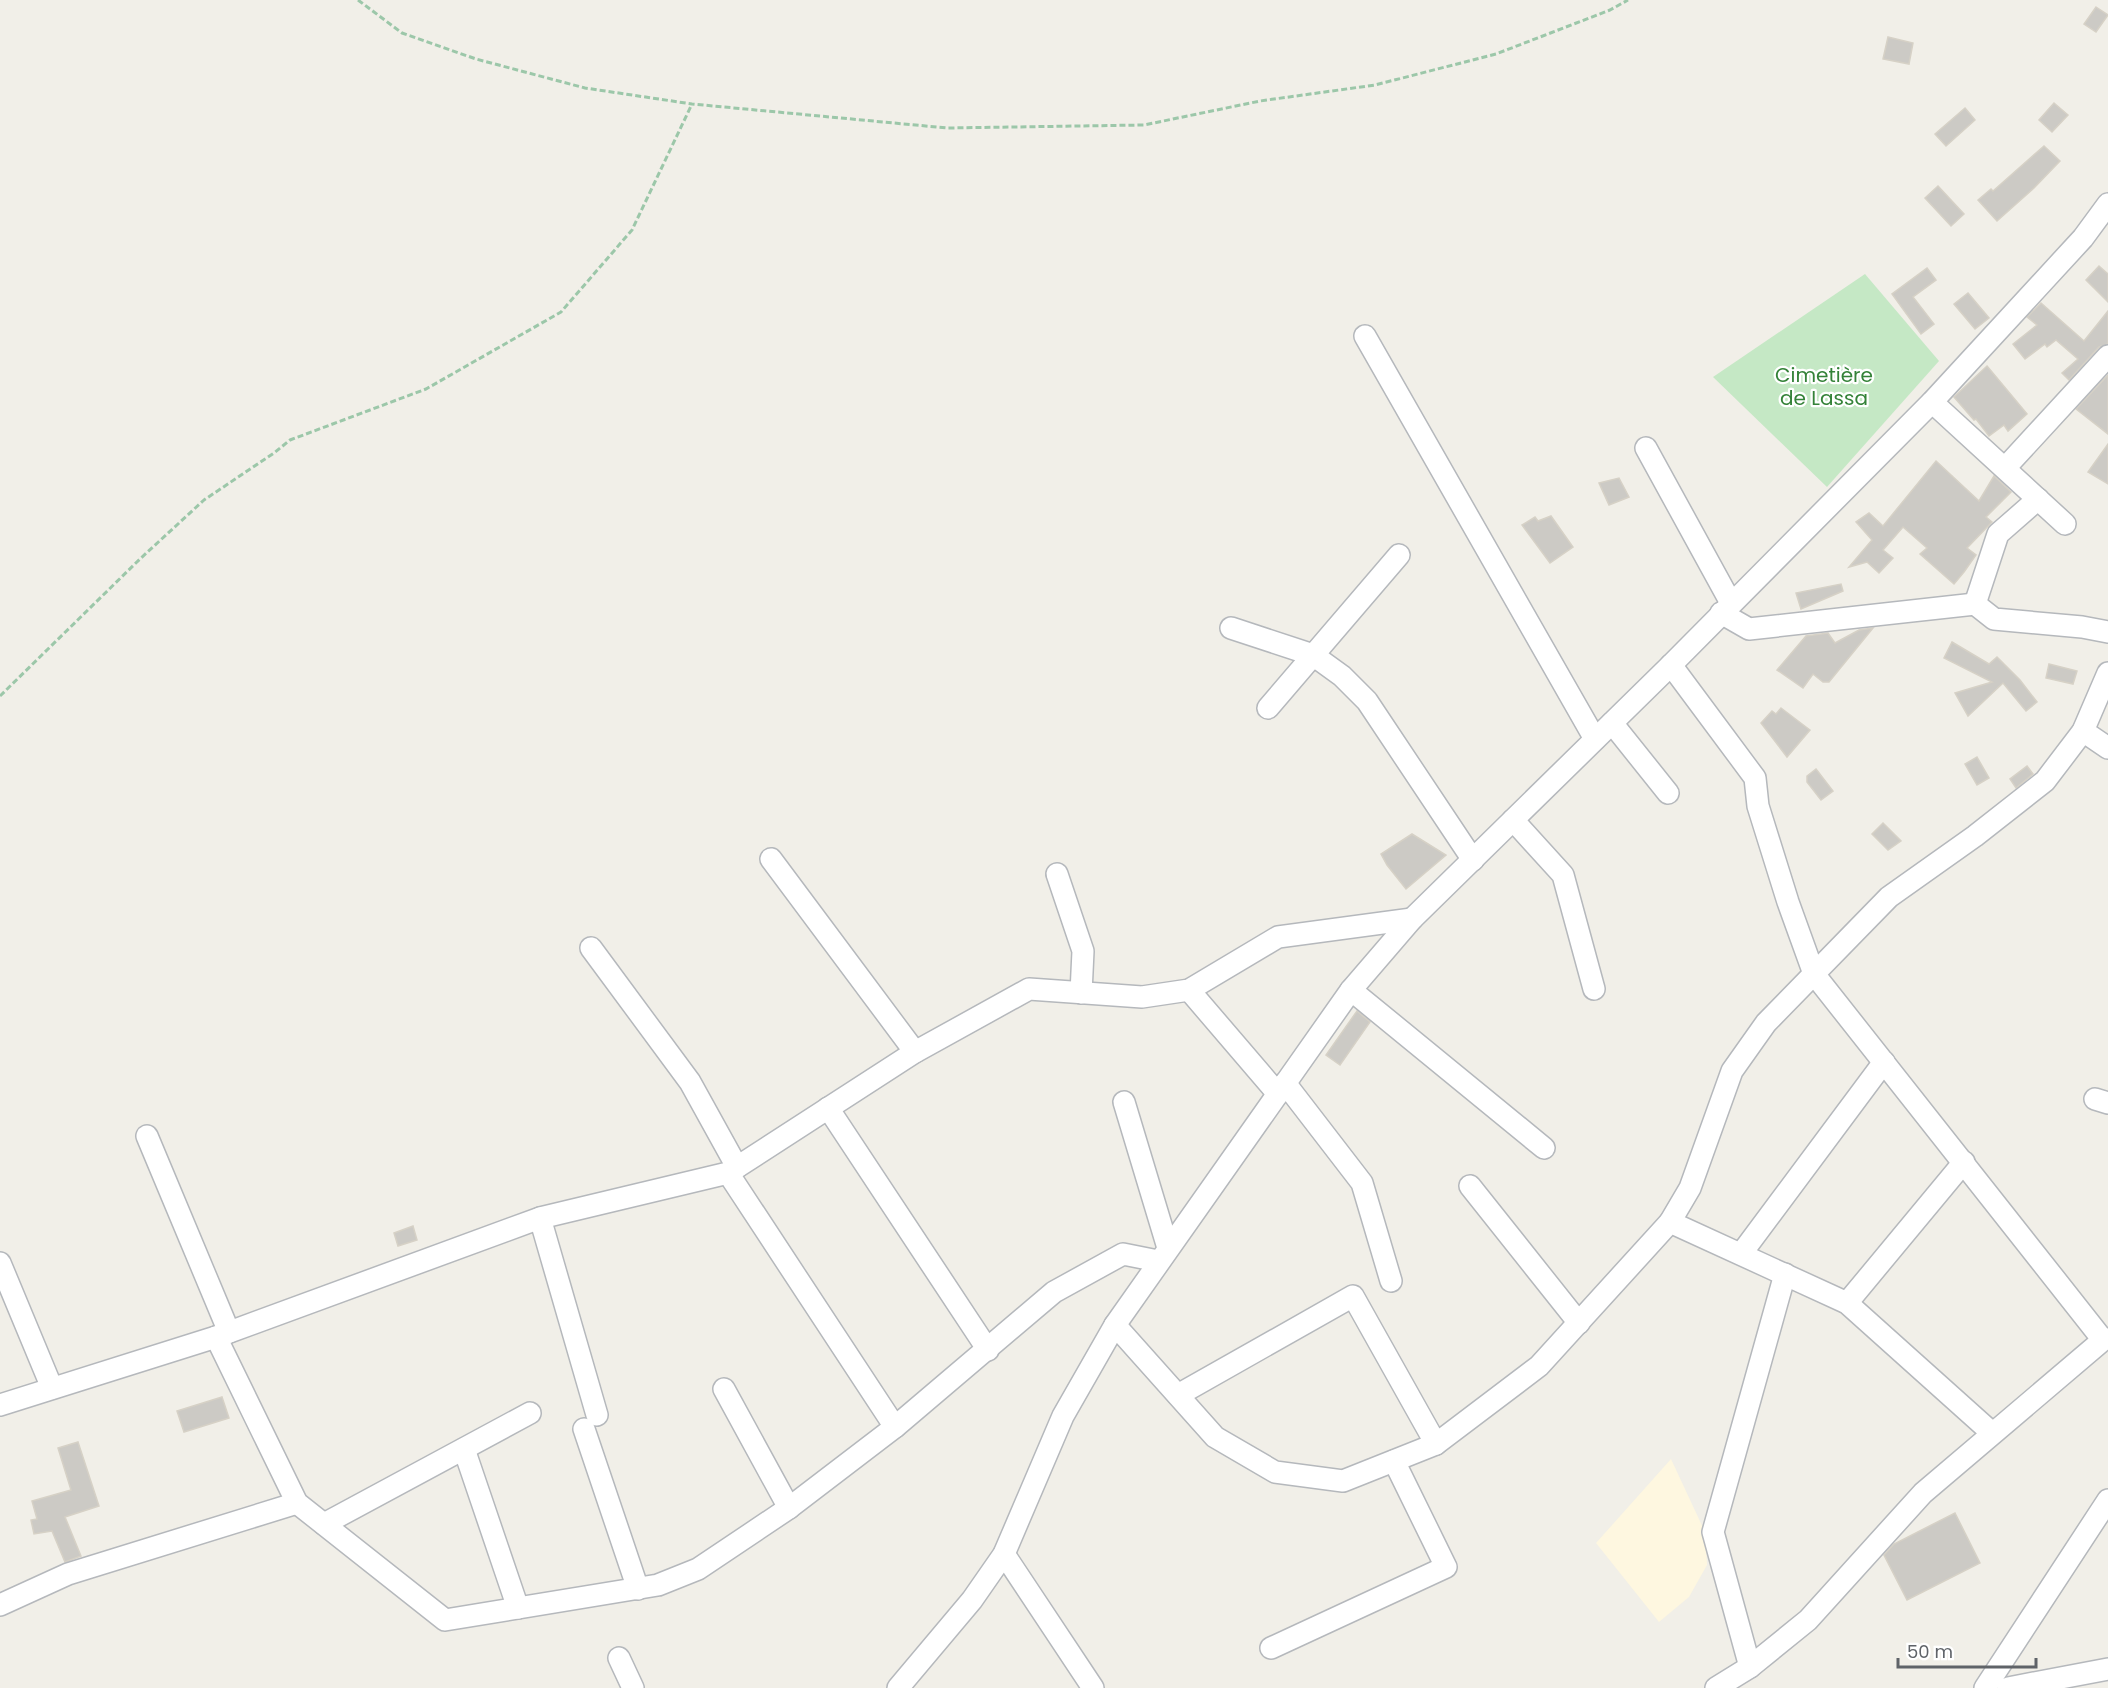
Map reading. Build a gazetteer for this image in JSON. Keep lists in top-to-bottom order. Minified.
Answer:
{"parks":["Cimetière de Lassa"],"scale_bar":"50 m"}
